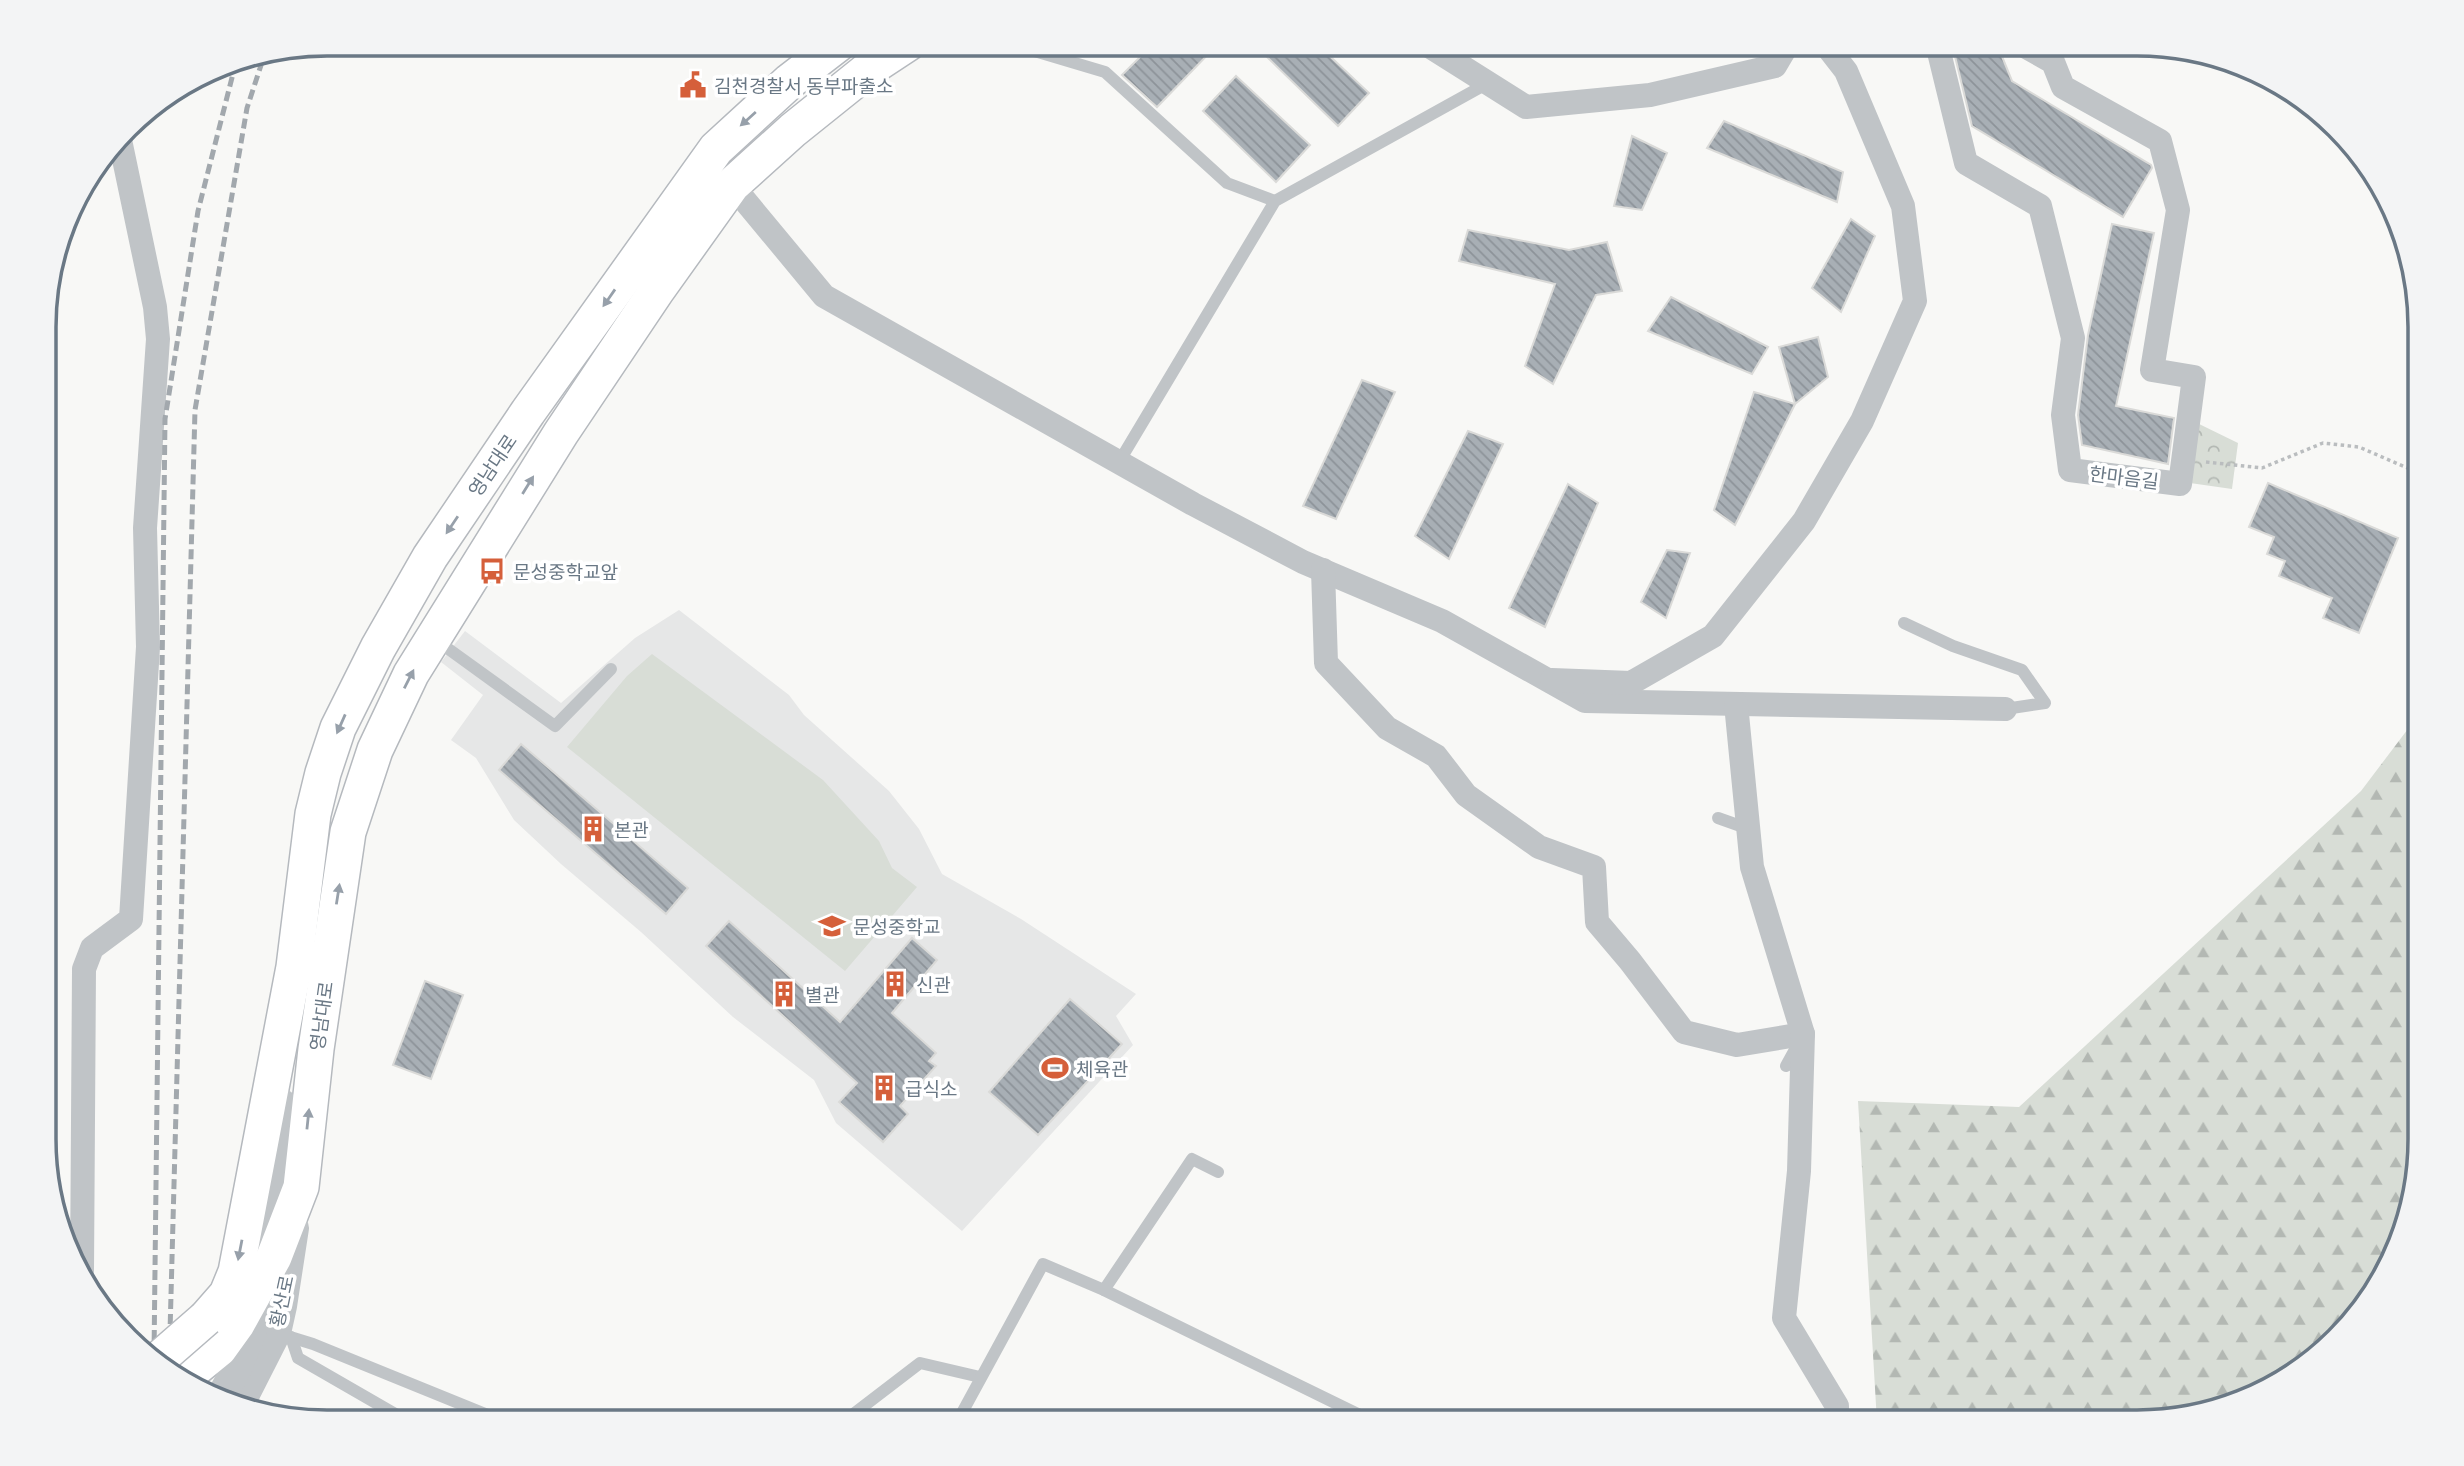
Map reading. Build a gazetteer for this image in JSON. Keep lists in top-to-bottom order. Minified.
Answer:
{"streets":{"main road":["영남대로"],"street":["한마음길","황산로"]},"crossings":[["영남대로","황산로"]],"places":{"public building":["김천경찰서 동부파출소"],"bus stop":["문성중학교앞"],"building":["본관","신관","별관","급식소"],"school or university":["문성중학교"],"sports":["체육관"]}}
